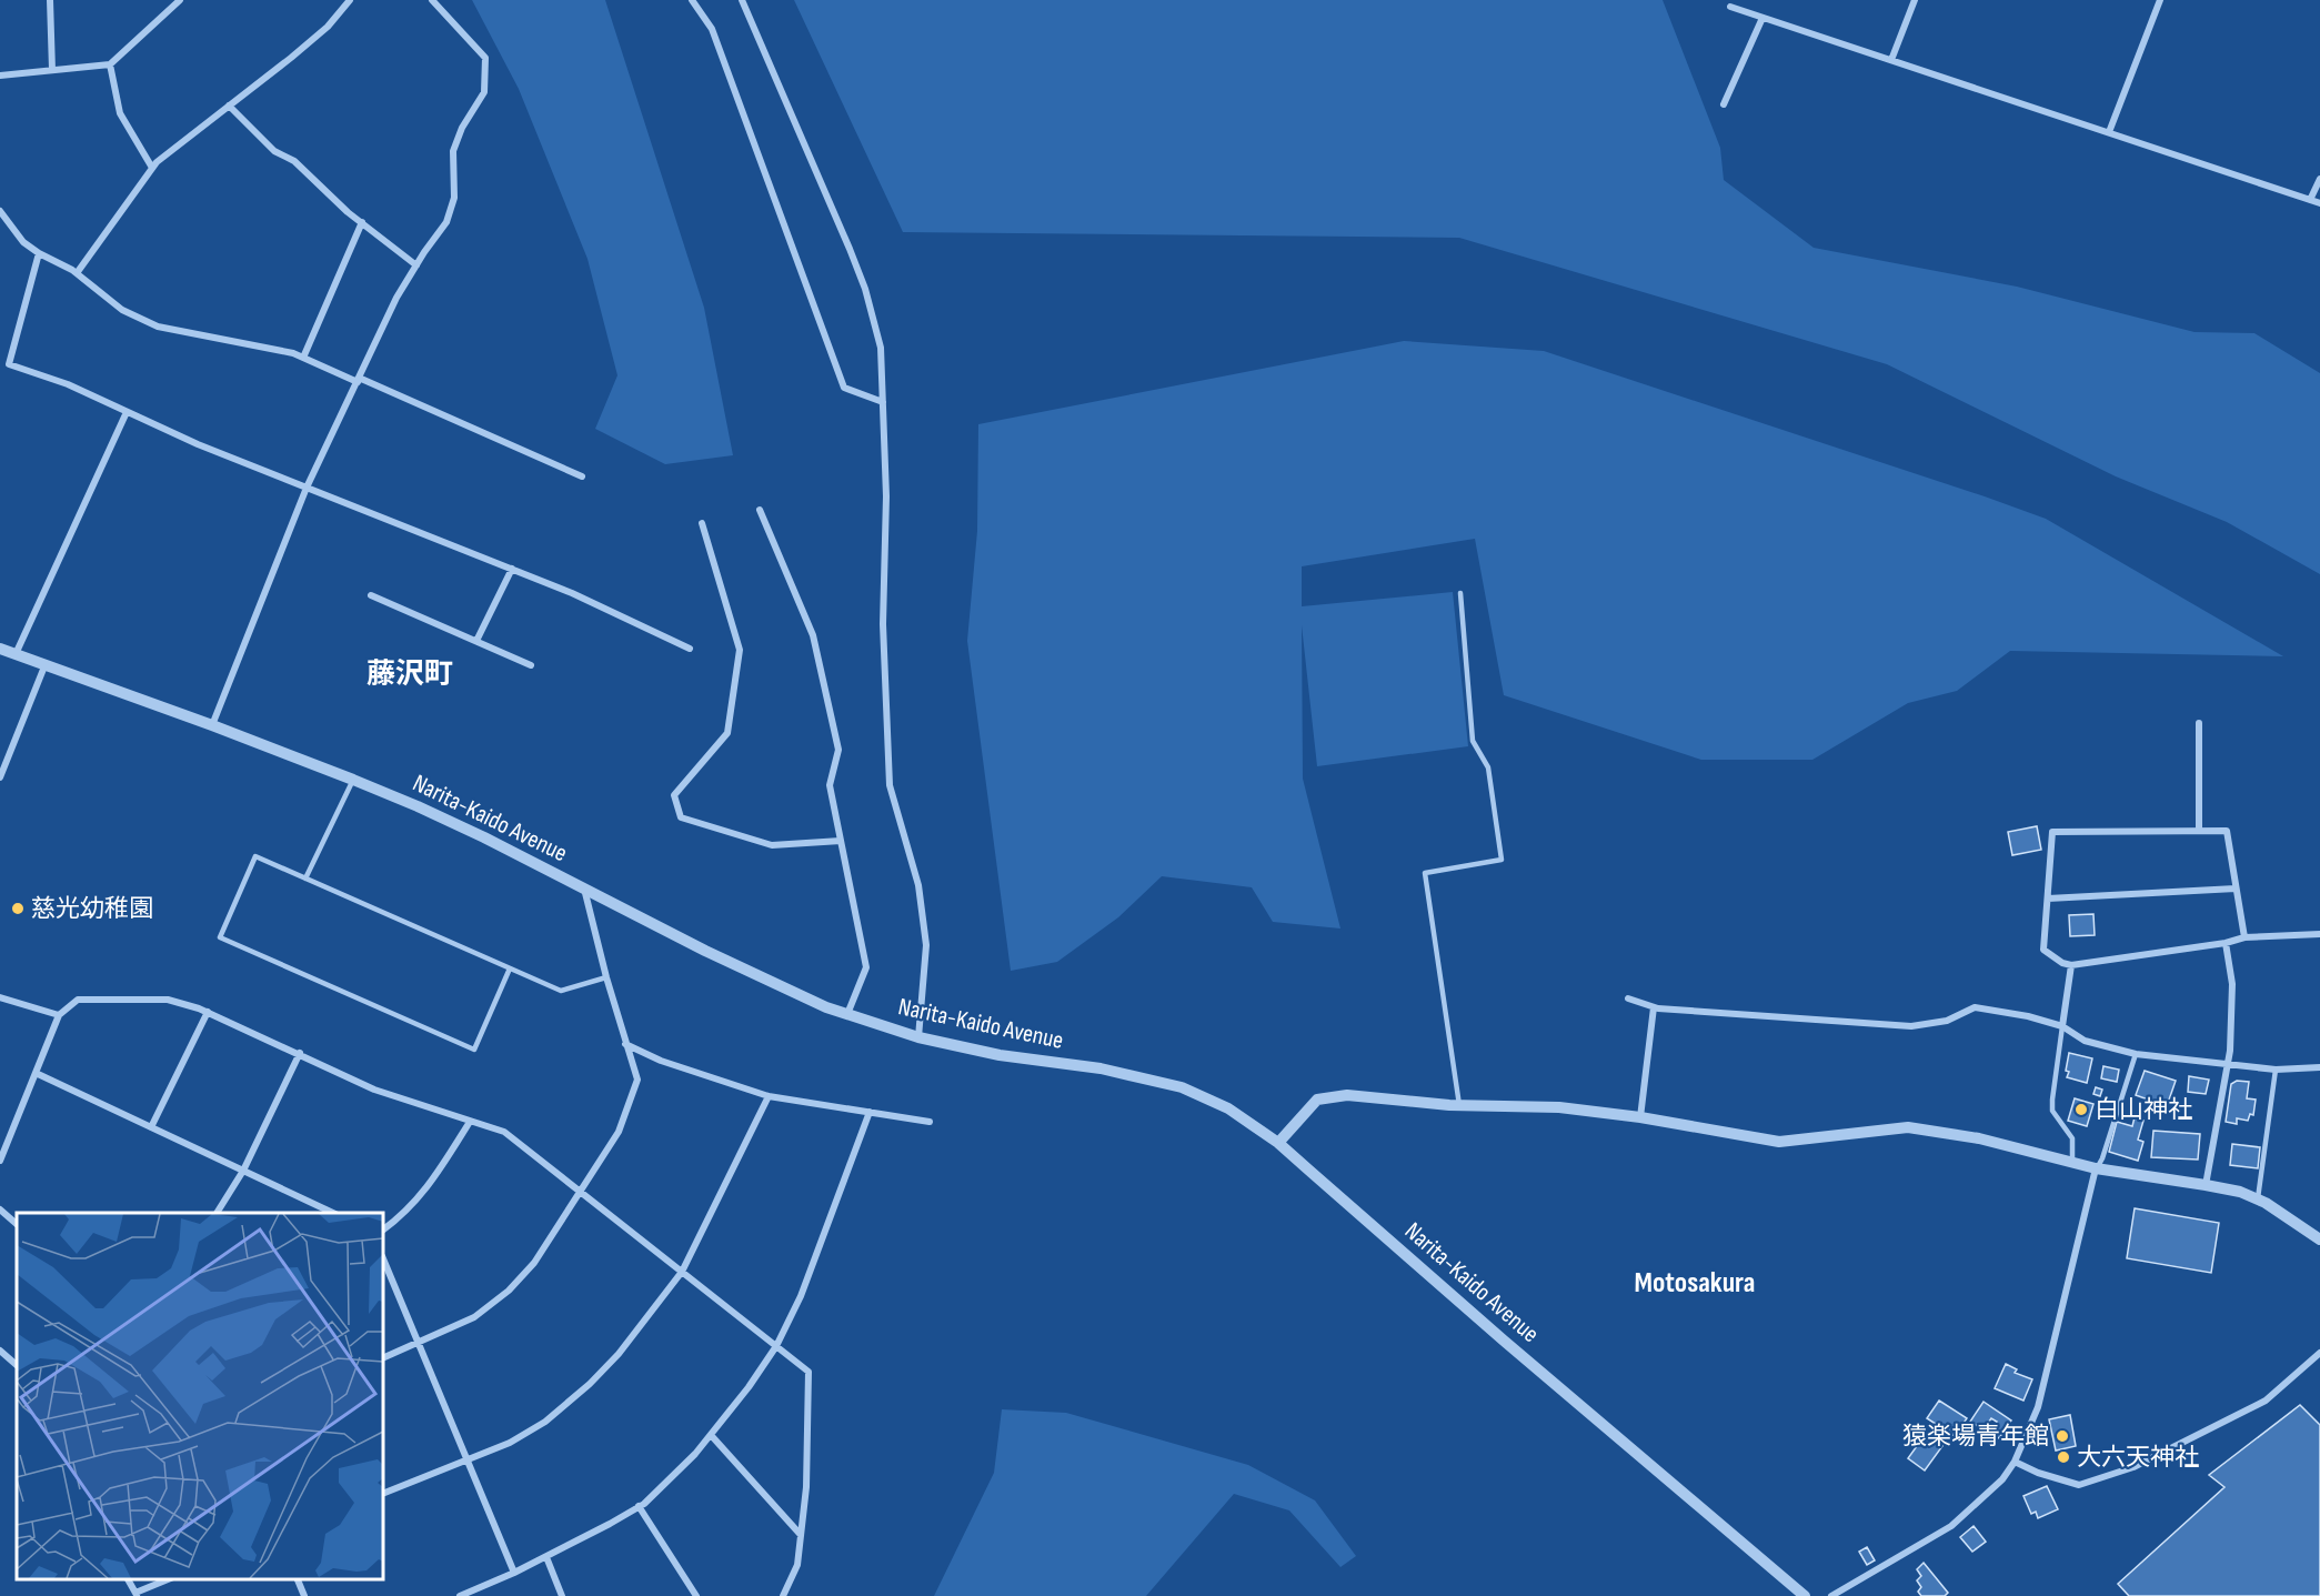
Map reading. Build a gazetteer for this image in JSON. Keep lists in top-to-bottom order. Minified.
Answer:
{"streets":{"street":["Narita-Kaido Avenue"]},"districts":["藤沢町","Motosakura"],"places":["慈光幼稚園","白山神社","猿楽場青年館","大六天神社"]}
